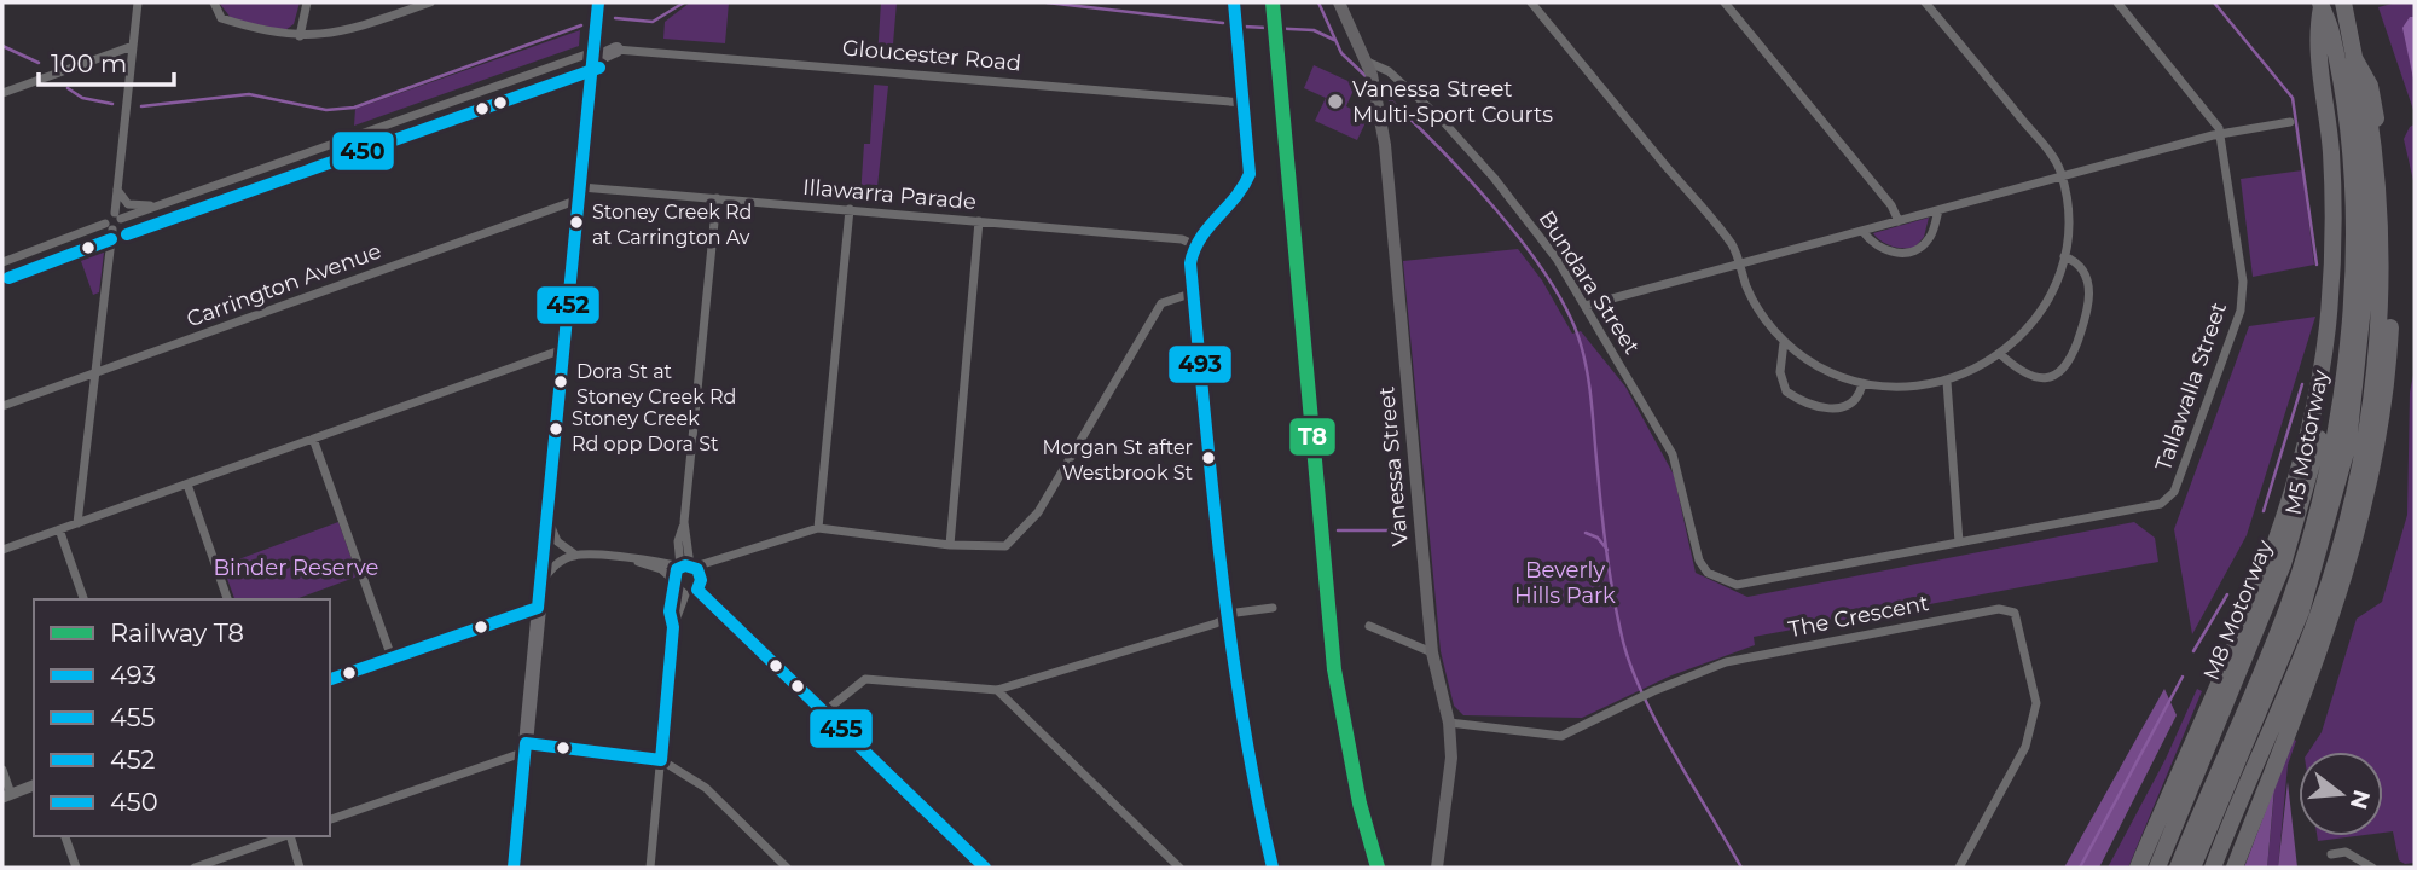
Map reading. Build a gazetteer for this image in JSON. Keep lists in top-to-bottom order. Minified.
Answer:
{"streets":{"highway":["M5 Motorway","M8 Motorway"],"main road":["Vanessa Street"],"street":["Gloucester Road","Illawarra Parade","Bundara Street","Carrington Avenue","Tallawalla Street","The Crescent"]},"crossings":[["Illawarra Parade","Carrington Avenue"],["Bundara Street","Tallawalla Street"],["Bundara Street","Vanessa Street"],["M5 Motorway","M8 Motorway"],["Vanessa Street","The Crescent"]],"parks":["Binder Reserve","Beverly Hills Park"],"places":["Vanessa Street Multi-Sport Courts","Stoney Creek Rd at Carrington Av","Dora St at Stoney Creek Rd","Stoney Creek Rd opp Dora St","Morgan St after Westbrook St"],"lines":["rail line T8","transit line 493","transit line 452","transit line 450","transit line 455"],"legend":["Railway T8","493","455","452","450"],"scale_bar":"100 m","north":"right"}
